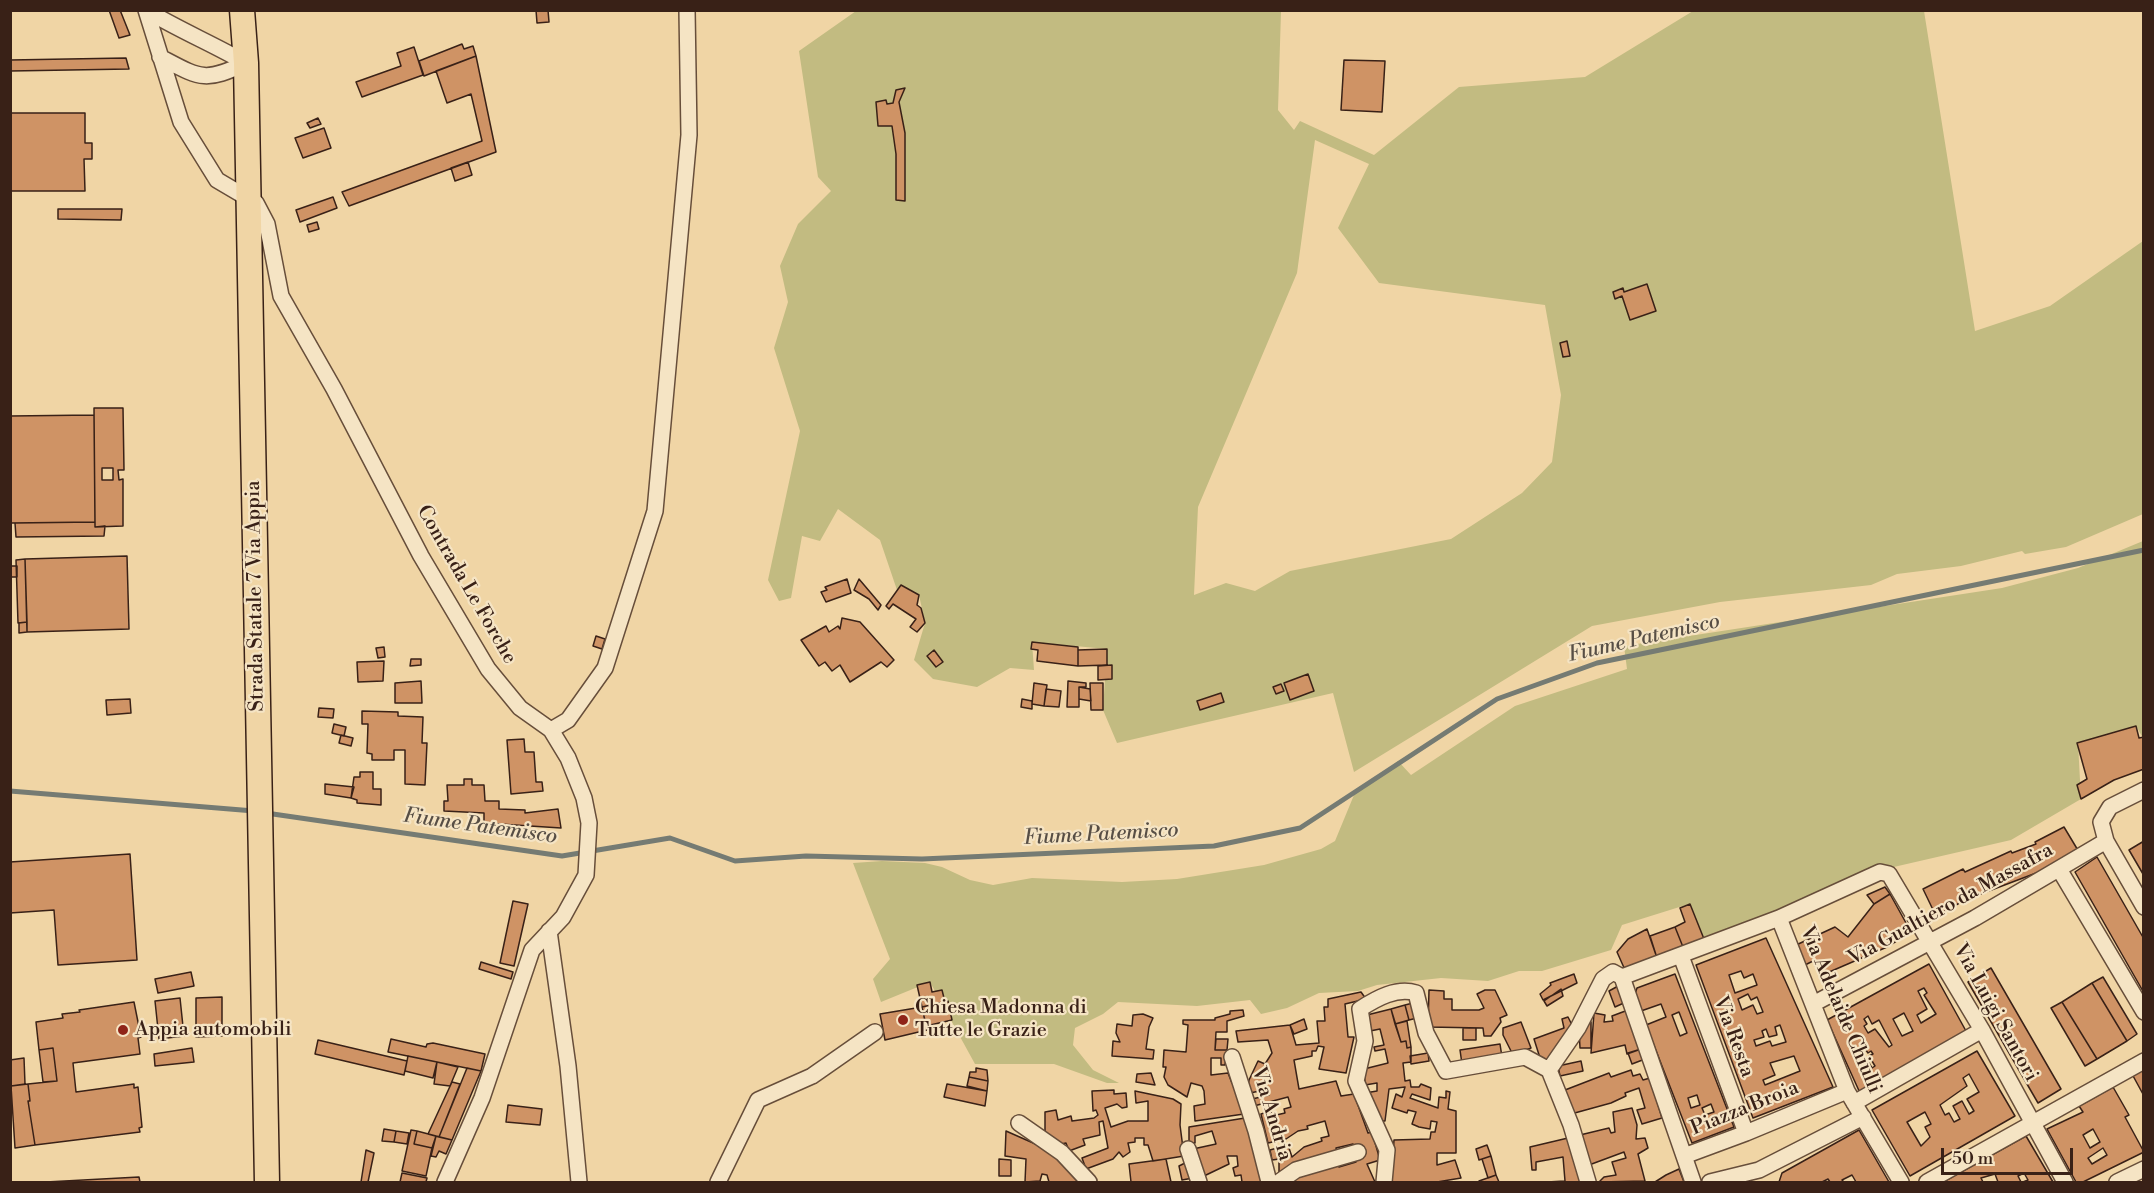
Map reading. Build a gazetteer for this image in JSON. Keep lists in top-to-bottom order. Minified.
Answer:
{"streets":{"main road":["Strada Statale 7 Via Appia"],"street":["Contrada Le Forche","Via Gualtiero da Massafra","Via Adelaide Chiulli","Via Luigi Santori","Via Resta","Piazza Broia","Via Andria"]},"crossings":[["Contrada Le Forche","Strada Statale 7 Via Appia"],["Via Gualtiero da Massafra","Via Adelaide Chiulli"],["Via Gualtiero da Massafra","Via Luigi Santori"],["Via Adelaide Chiulli","Via Luigi Santori"],["Via Adelaide Chiulli","Piazza Broia"],["Via Luigi Santori","Piazza Broia"],["Via Resta","Piazza Broia"]],"water":["Fiume Patemisco"],"places":["Chiesa Madonna di Tutte le Grazie","Appia automobili"],"scale_bar":"50 m"}
